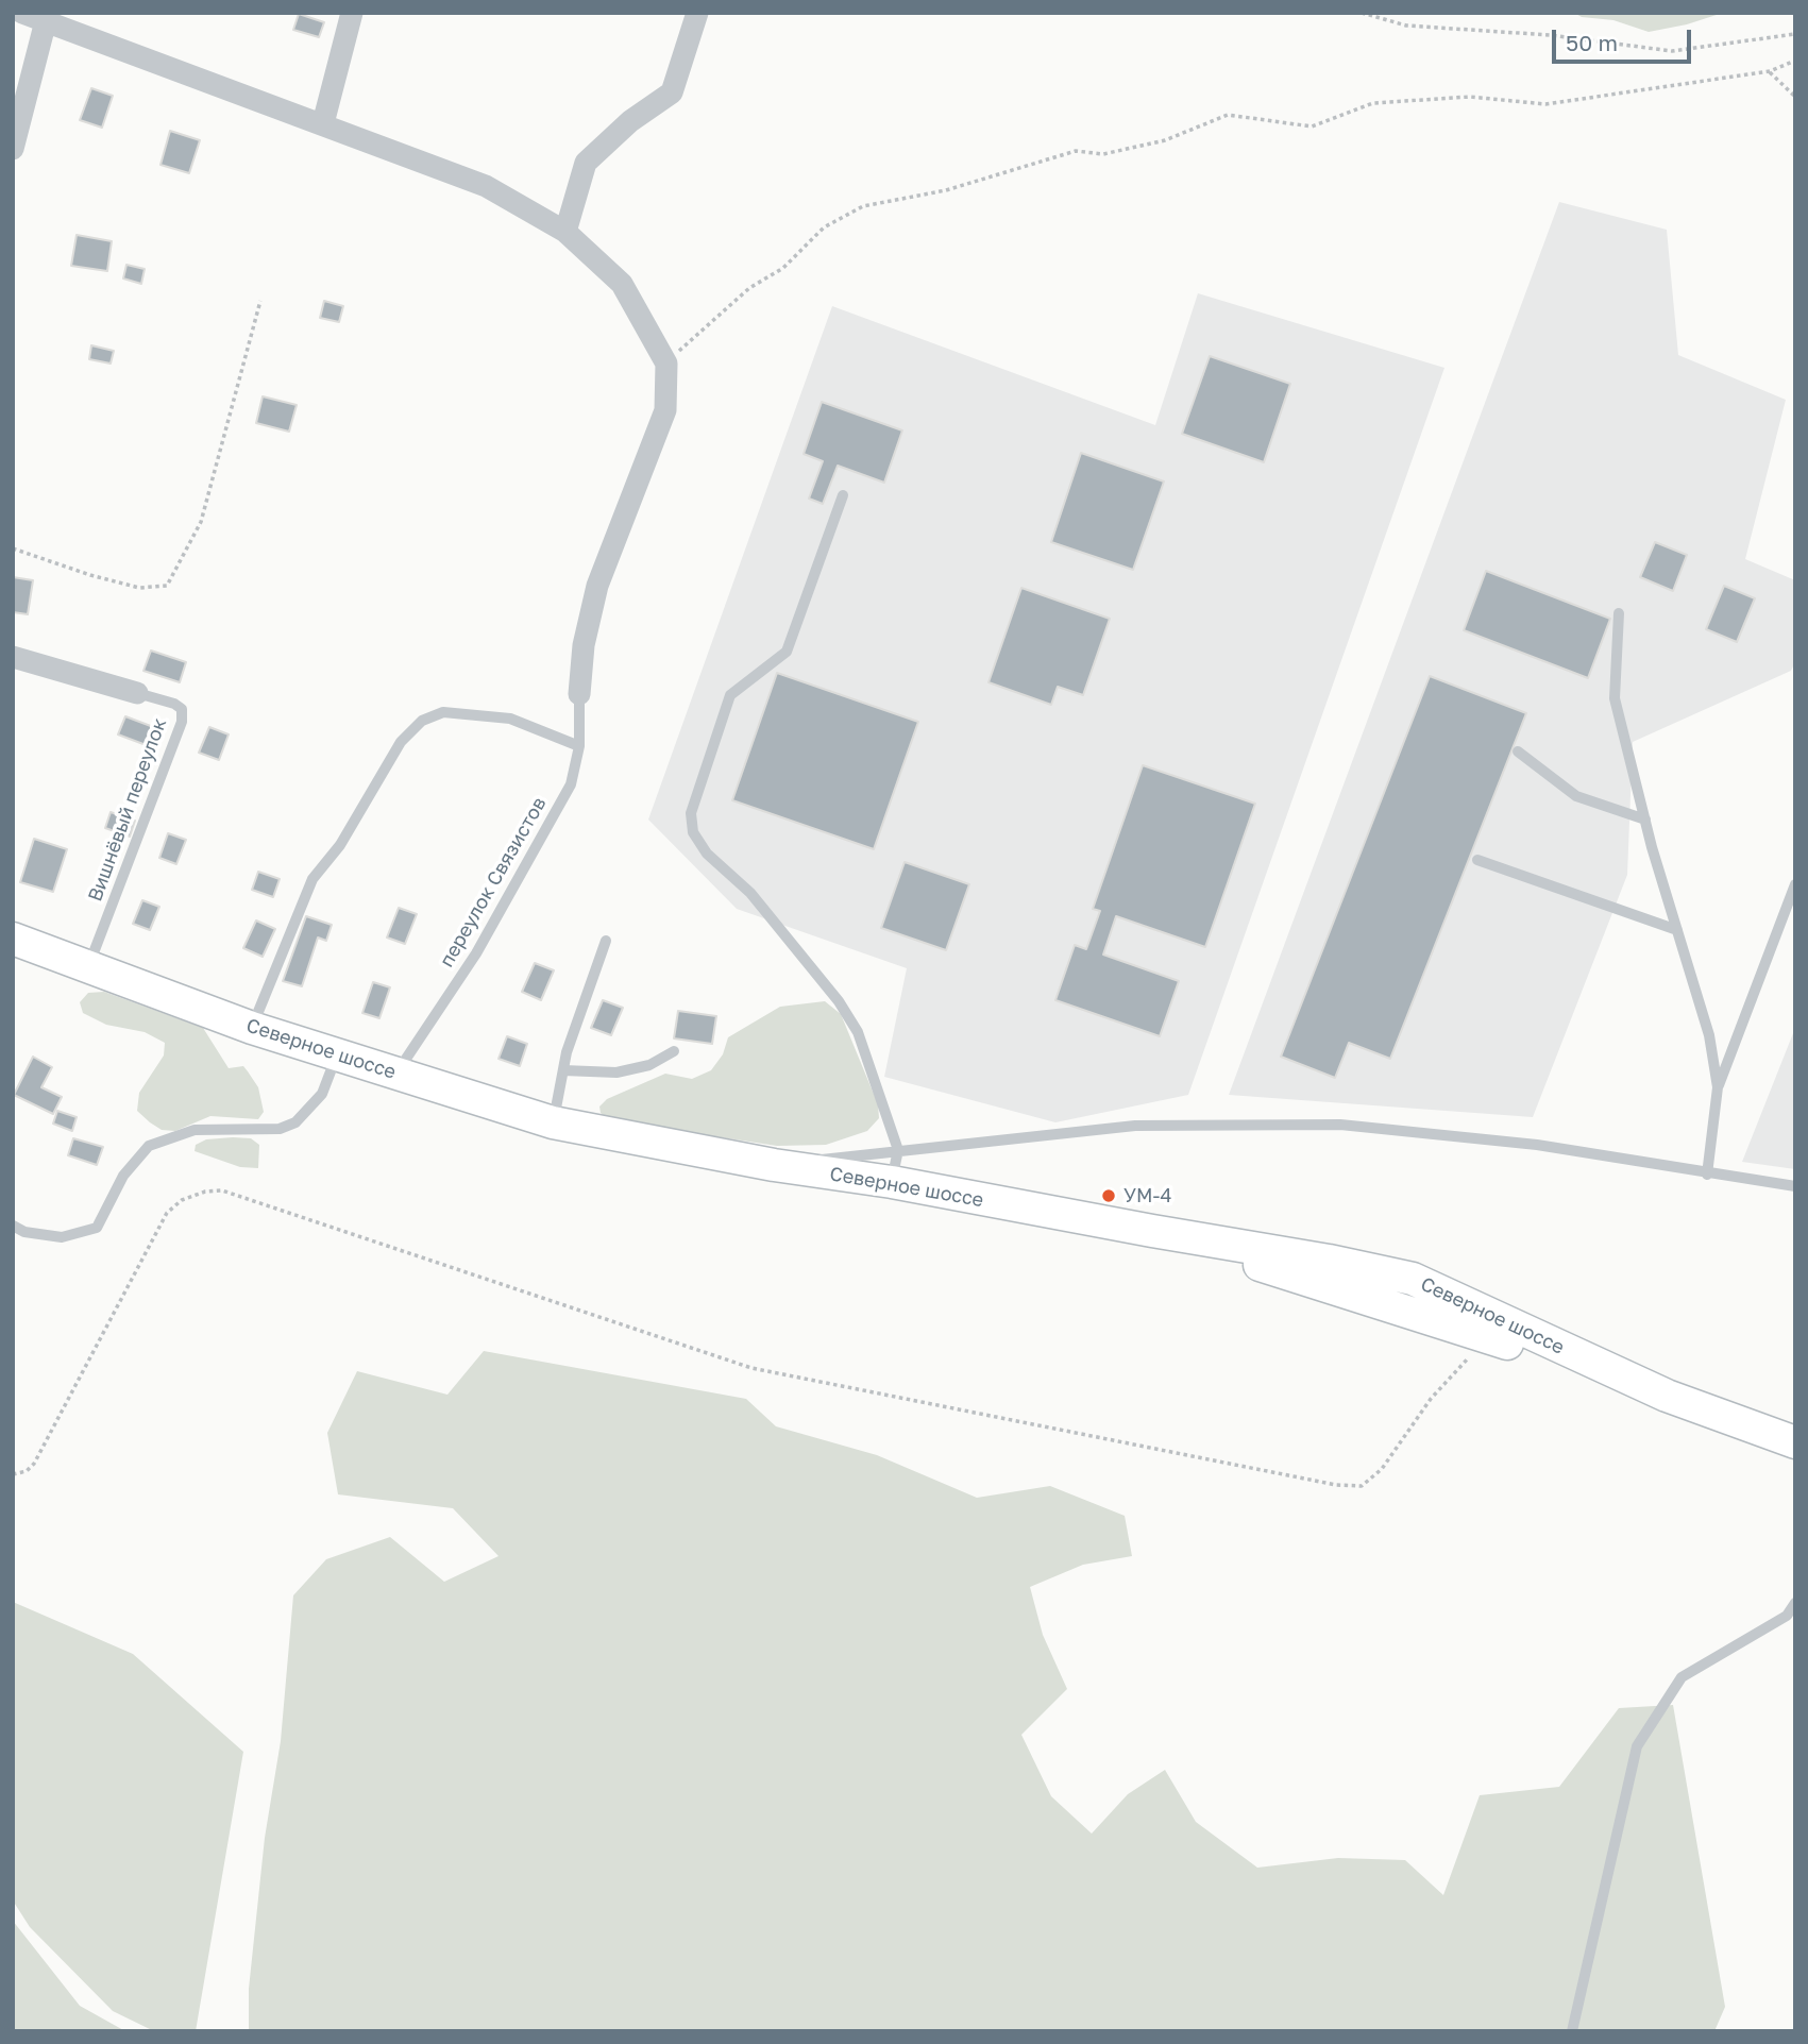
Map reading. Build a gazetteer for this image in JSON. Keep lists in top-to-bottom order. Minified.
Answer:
{"streets":{"main road":["Северное шоссе"],"lane":["Вишнёвый переулок","переулок Связистов"]},"crossings":[["Вишнёвый переулок","Северное шоссе"],["переулок Связистов","Северное шоссе"]],"places":["УМ-4"],"scale_bar":"50 m"}
